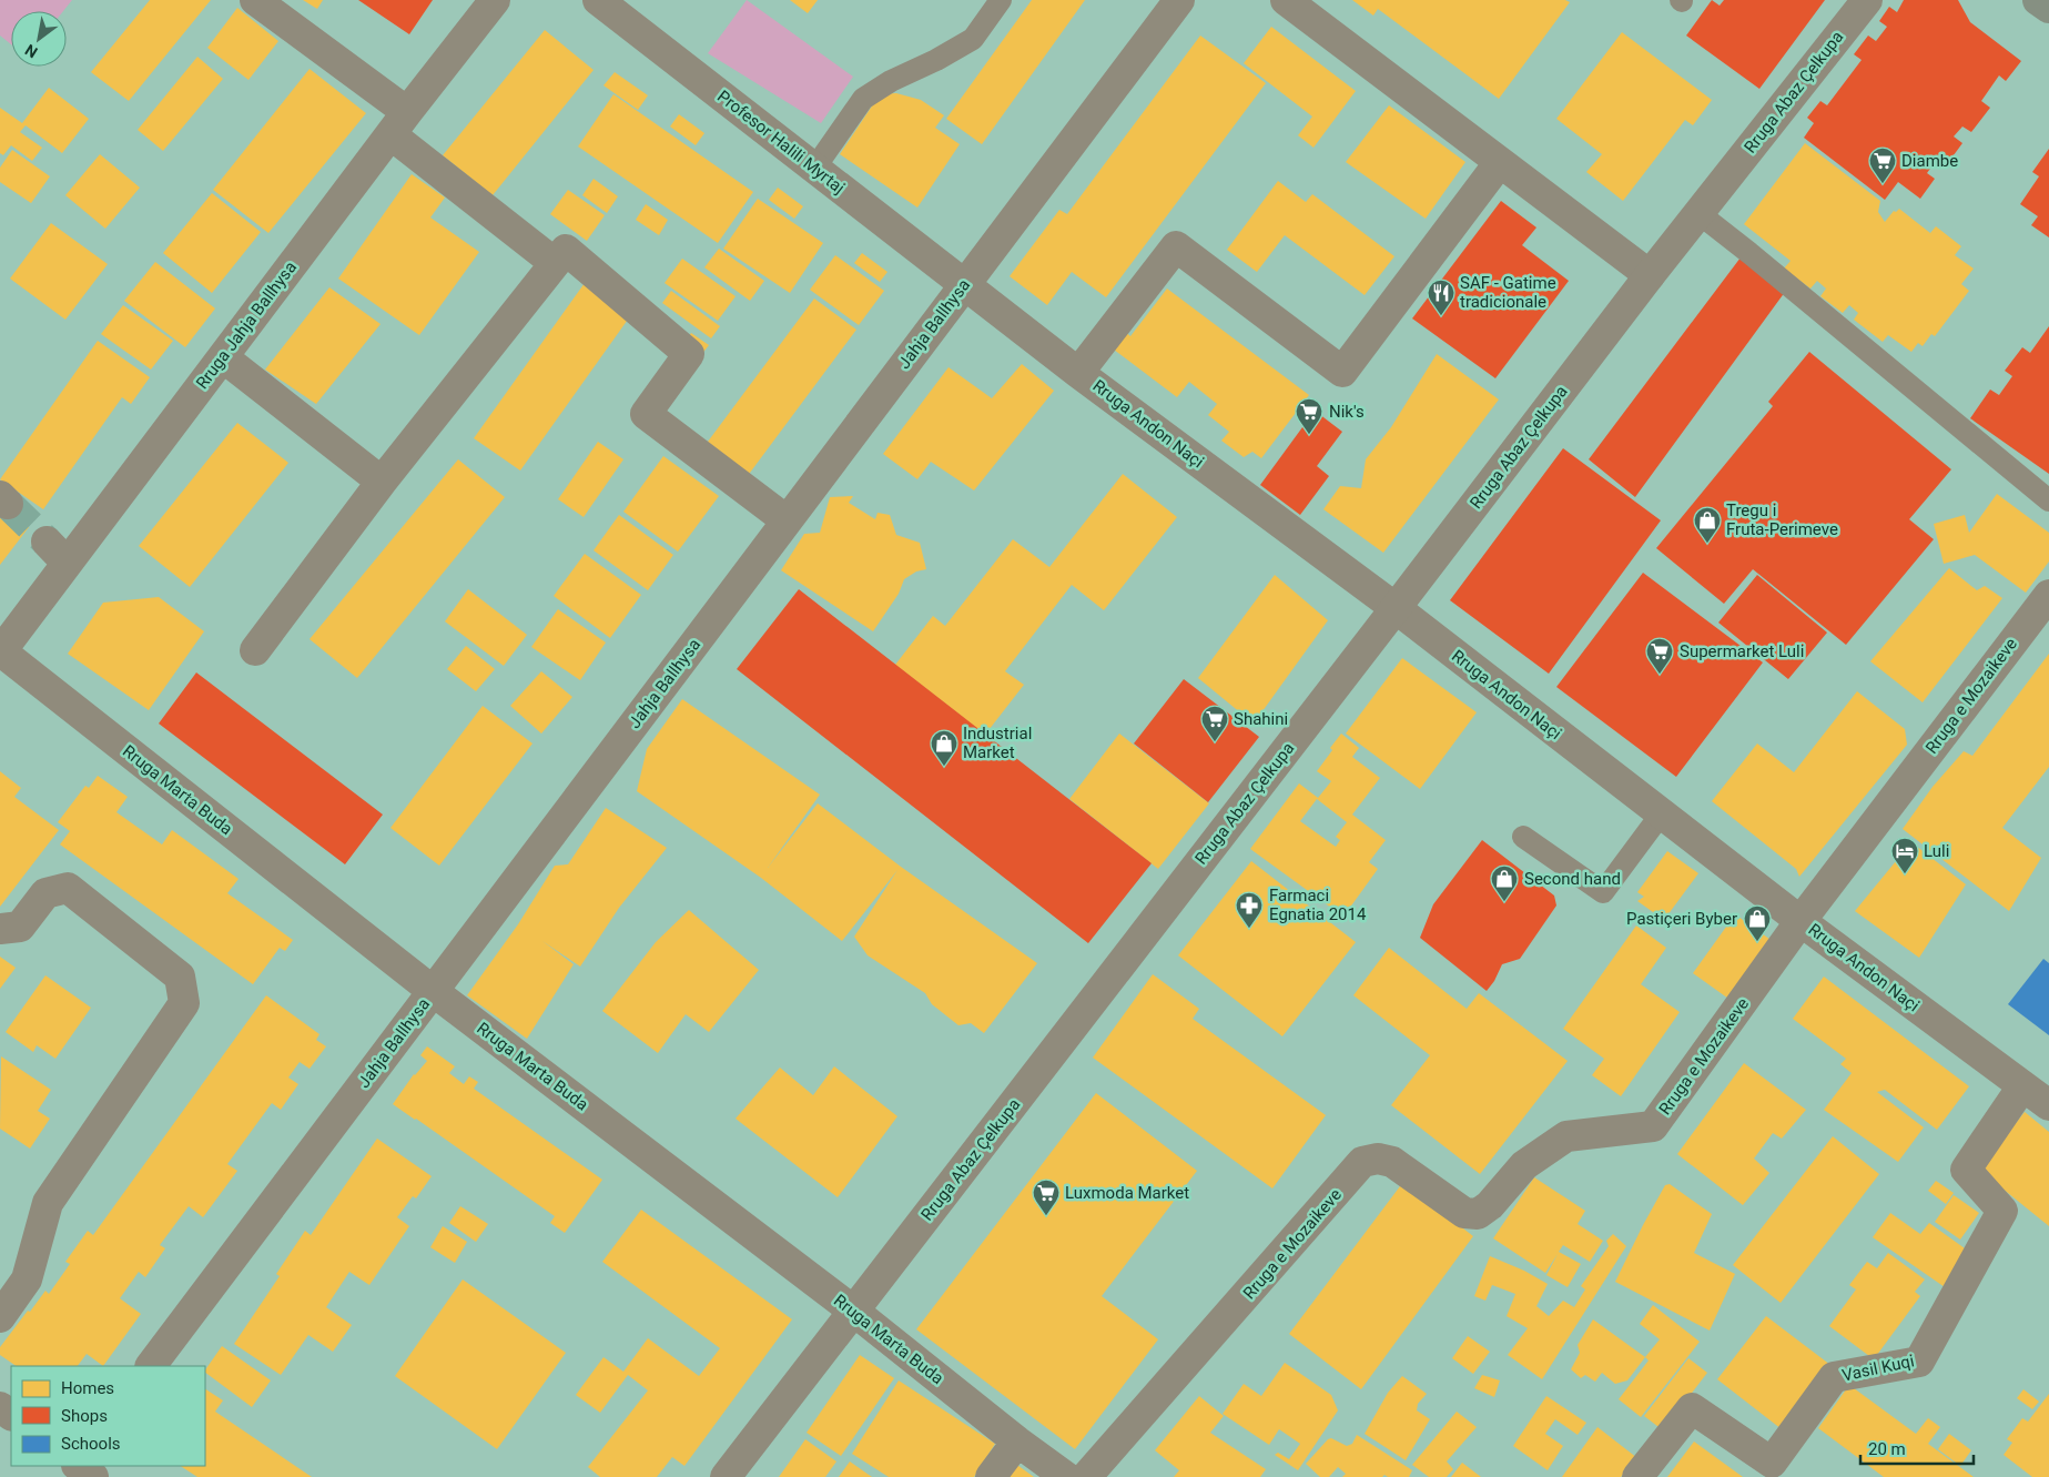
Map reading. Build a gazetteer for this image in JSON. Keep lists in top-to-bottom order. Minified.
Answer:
{"streets":{"street":["Rruga Abaz Çelkupa","Profesor Halili Myrtaj","Jahja Ballhysa","Rruga Jahja Ballhysa","Rruga Andon Naçi","Rruga e Mozaikeve","Rruga Marta Buda","Vasil Kuqi"]},"crossings":[["Rruga Abaz Çelkupa","Rruga Andon Naçi"],["Rruga Abaz Çelkupa","Rruga Marta Buda"],["Profesor Halili Myrtaj","Jahja Ballhysa"],["Profesor Halili Myrtaj","Rruga Andon Naçi"],["Jahja Ballhysa","Rruga Andon Naçi"],["Jahja Ballhysa","Rruga Marta Buda"],["Rruga Jahja Ballhysa","Rruga Marta Buda"],["Rruga Andon Naçi","Rruga e Mozaikeve"],["Rruga Andon Naçi","Vasil Kuqi"]],"places":{"supermarket":["Diambe","Nik's","Supermarket Luli","Shahini","Luxmoda Market"],"restaurant":["SAF - Gatime tradicionale"],"shop":["Tregu i Fruta-Perimeve","Industrial Market","Second hand","Pastiçeri Byber"],"hotel":["Luli"],"pharmacy":["Farmaci Egnatia 2014"]},"legend":["Homes","Shops","Schools"],"scale_bar":"20 m","north":"bottom left"}
